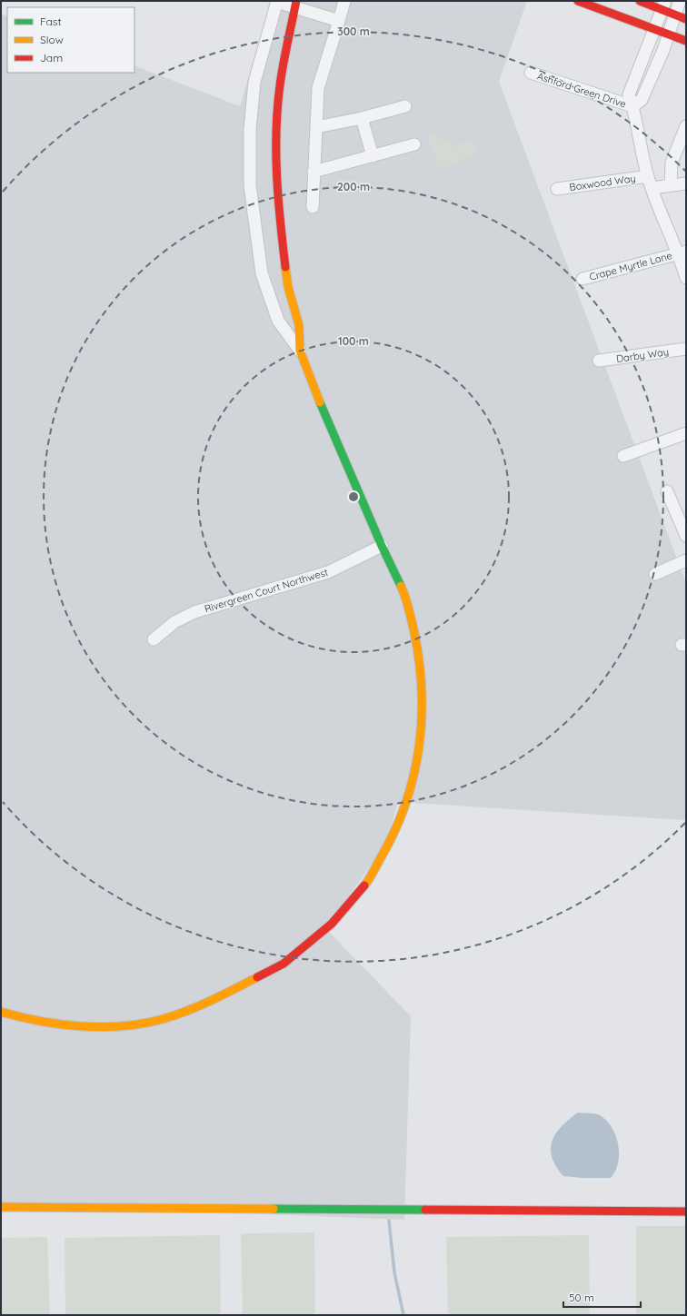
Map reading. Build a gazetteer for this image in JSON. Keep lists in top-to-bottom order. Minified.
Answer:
{"streets":{"street":["Ashford Green Drive","Boxwood Way","Crape Myrtle Lane","Darby Way","Rivergreen Court Northwest"]},"legend":["Fast","Slow","Jam"],"scale_bar":"50 m","rings":["300 m","200 m","100 m"]}
